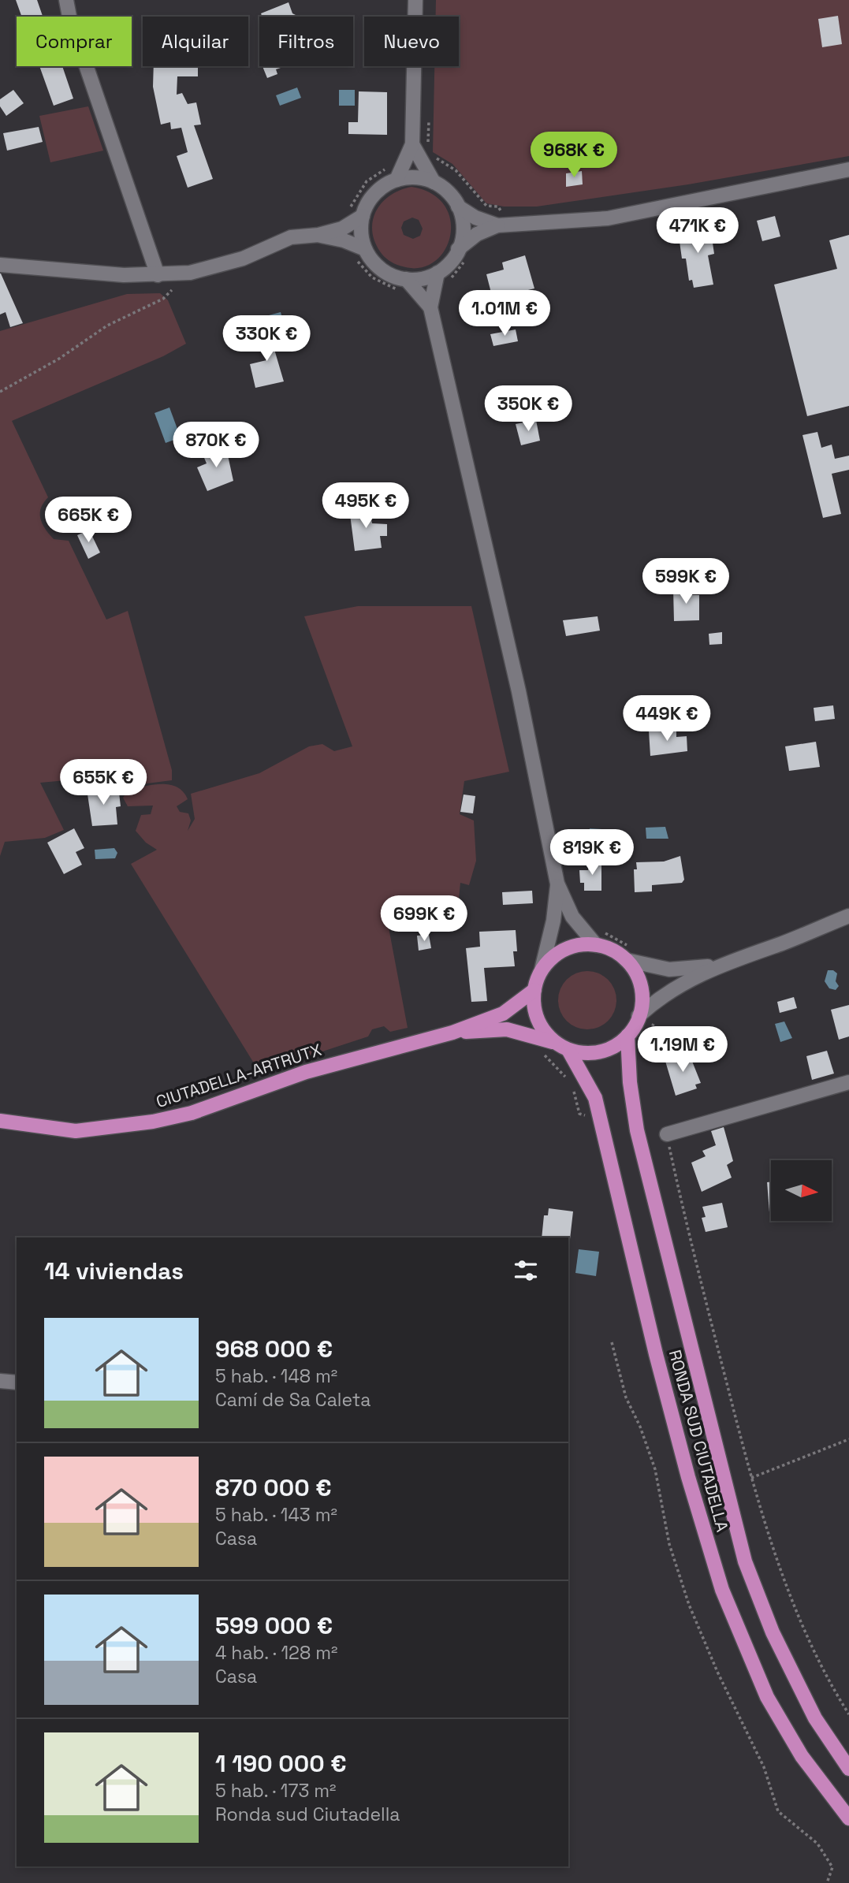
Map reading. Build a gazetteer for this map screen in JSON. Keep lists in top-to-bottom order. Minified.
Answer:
{"streets":{"main road":["CIUTADELLA-ARTRUTX","RONDA SUD CIUTADELLA"]},"crossings":[["CIUTADELLA-ARTRUTX","RONDA SUD CIUTADELLA"]],"north":"right","page":{"chip":["Comprar","Alquilar","Filtros","Nuevo"],"price":["968K €","471K €","1.01M €","330K €","350K €","870K €","495K €","665K €","599K €","449K €","655K €","819K €","699K €","1.19M €"],"heading":"14 viviendas","list":[{"name":"968 000 €","note":"5 hab. · 148 m² · Camí de Sa Caleta"},{"name":"870 000 €","note":"5 hab. · 143 m² · Casa"},{"name":"599 000 €","note":"4 hab. · 128 m² · Casa"},{"name":"1 190 000 €","note":"5 hab. · 173 m² · Ronda sud Ciutadella"}]}}
